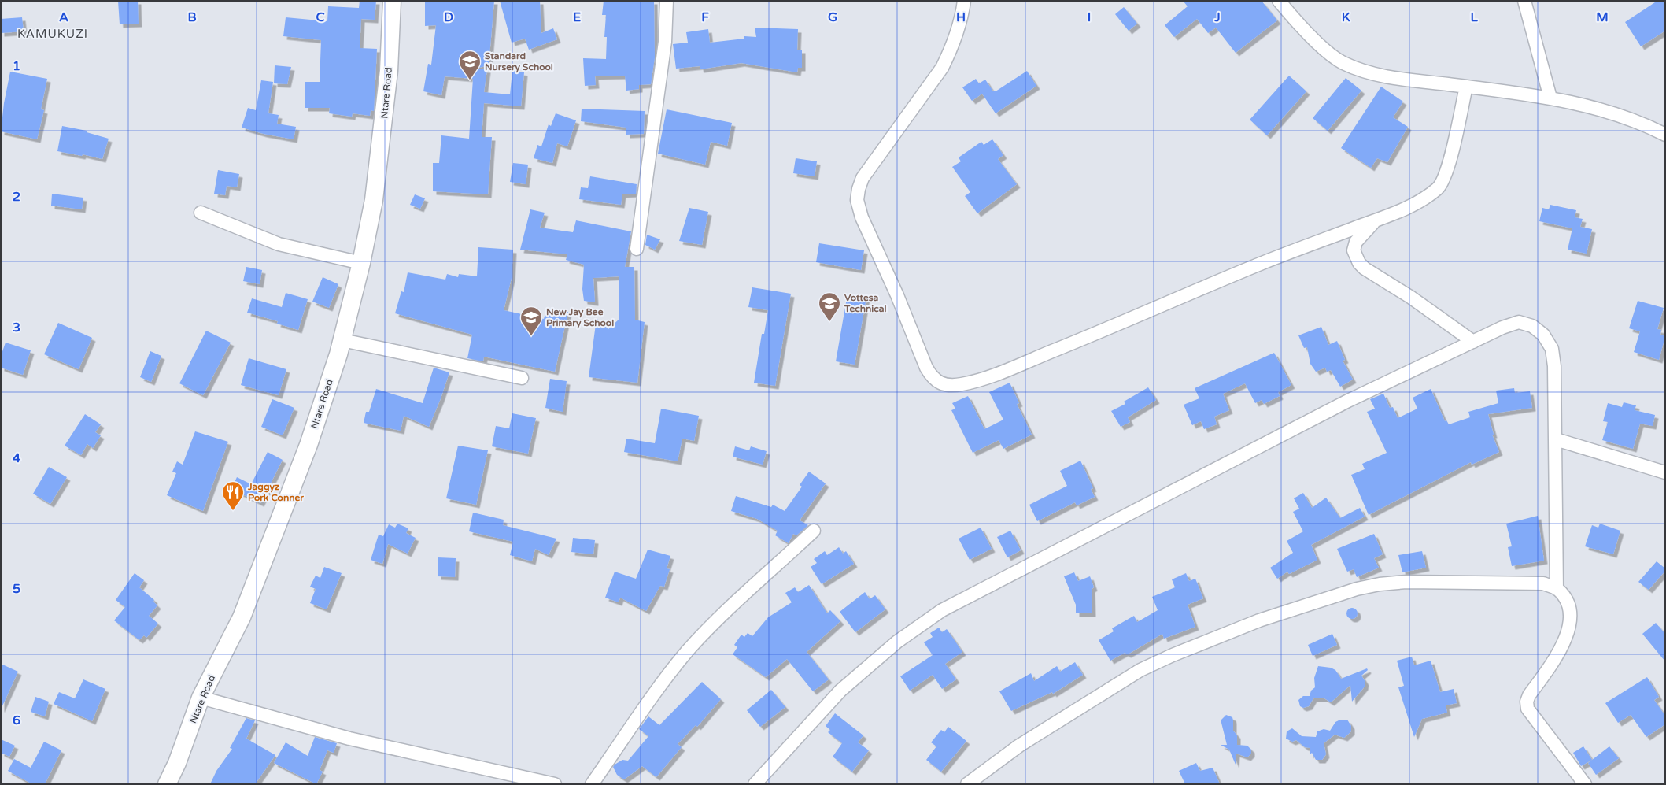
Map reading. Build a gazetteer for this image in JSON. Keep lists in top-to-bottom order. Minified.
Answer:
{"streets":{"main road":["Ntare Road"]},"districts":["KAMUKUZI"],"places":{"school or university":["Standard Nursery School","Vottesa Technical","New Jay Bee Primary School"],"restaurant":["Jaggyz Pork Conner"]},"grid":{"columns":["A","B","C","D","E","F","G","H","I","J","K","L","M"],"rows":["1","2","3","4","5","6"]}}
